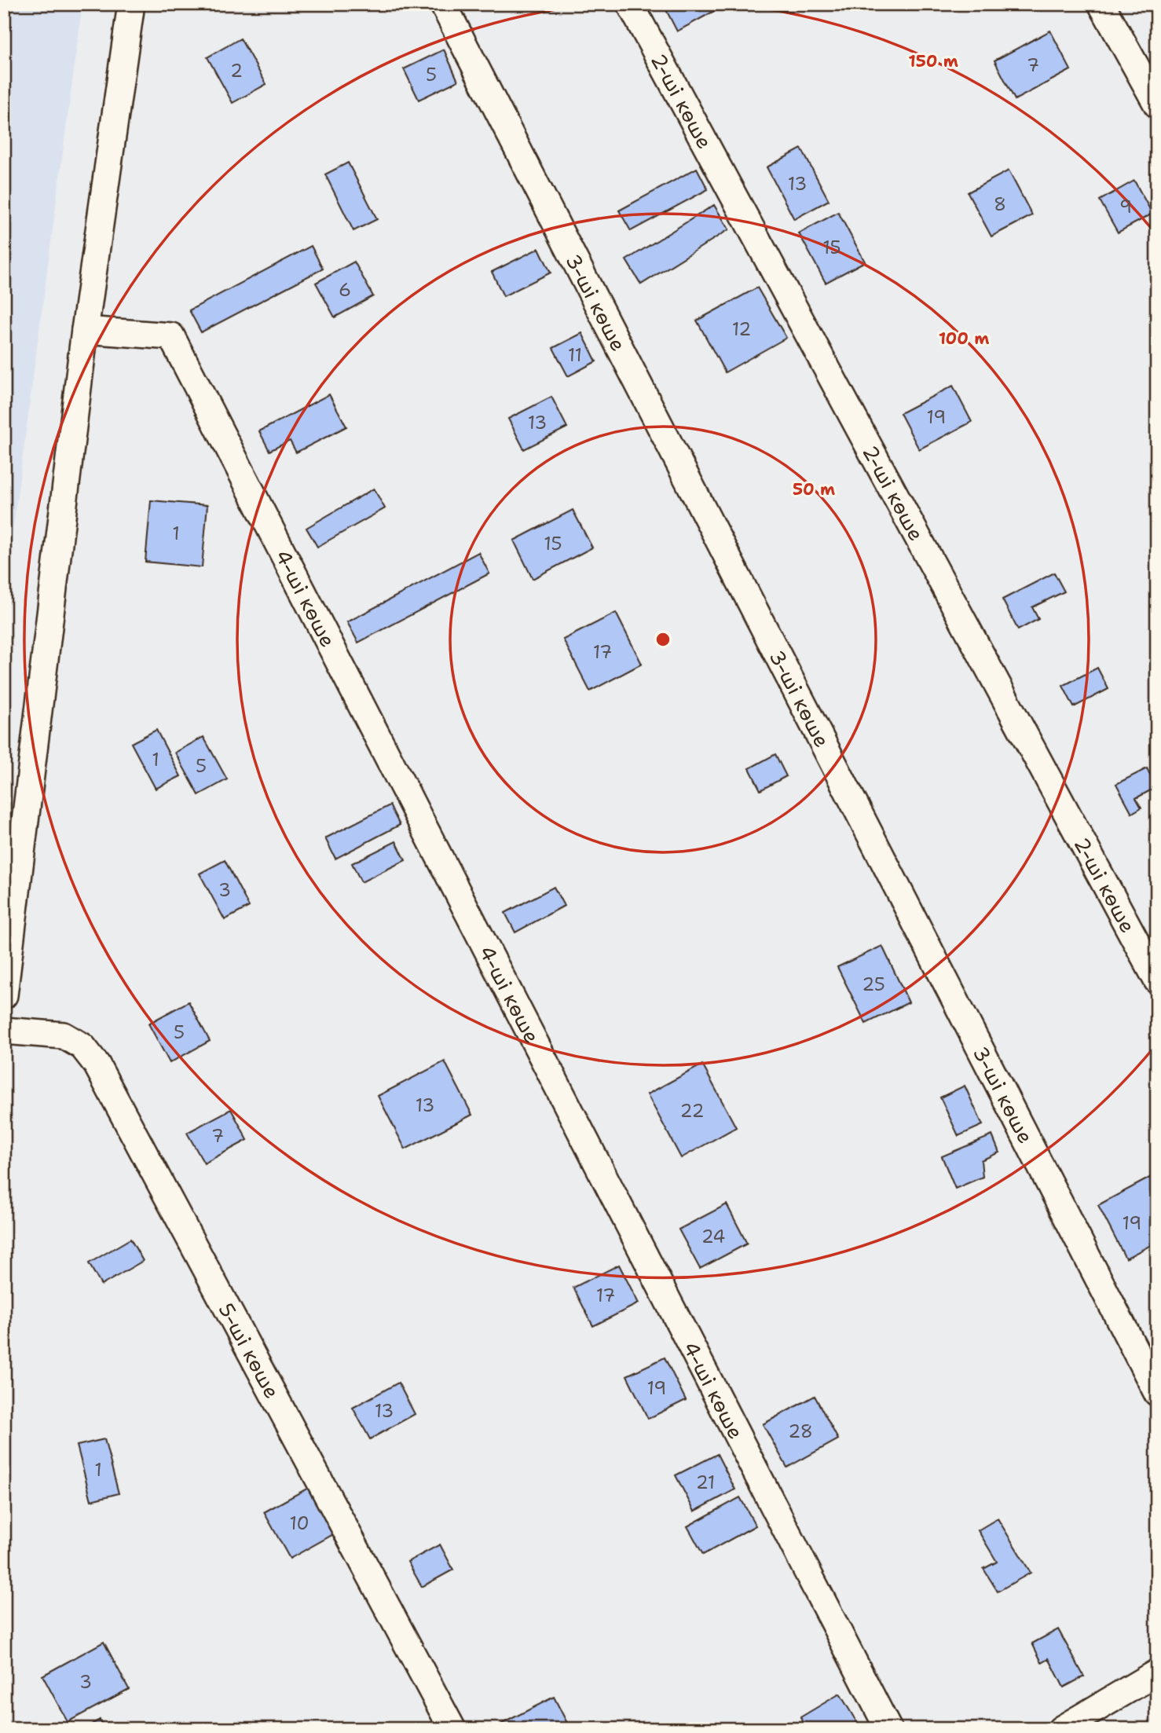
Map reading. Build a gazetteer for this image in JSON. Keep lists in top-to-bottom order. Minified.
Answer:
{"streets":{"street":["2-ші көше","3-шi көше","4-шi көше","5-шi көше"]},"house_numbers":["7","2","5","13","8","9","15","6","12","11","19","13","1","15","17","1","5","3","25","5","13","22","7","19","24","17","19","13","28","1","21","10","3"],"rings":["150 m","100 m","50 m"]}
